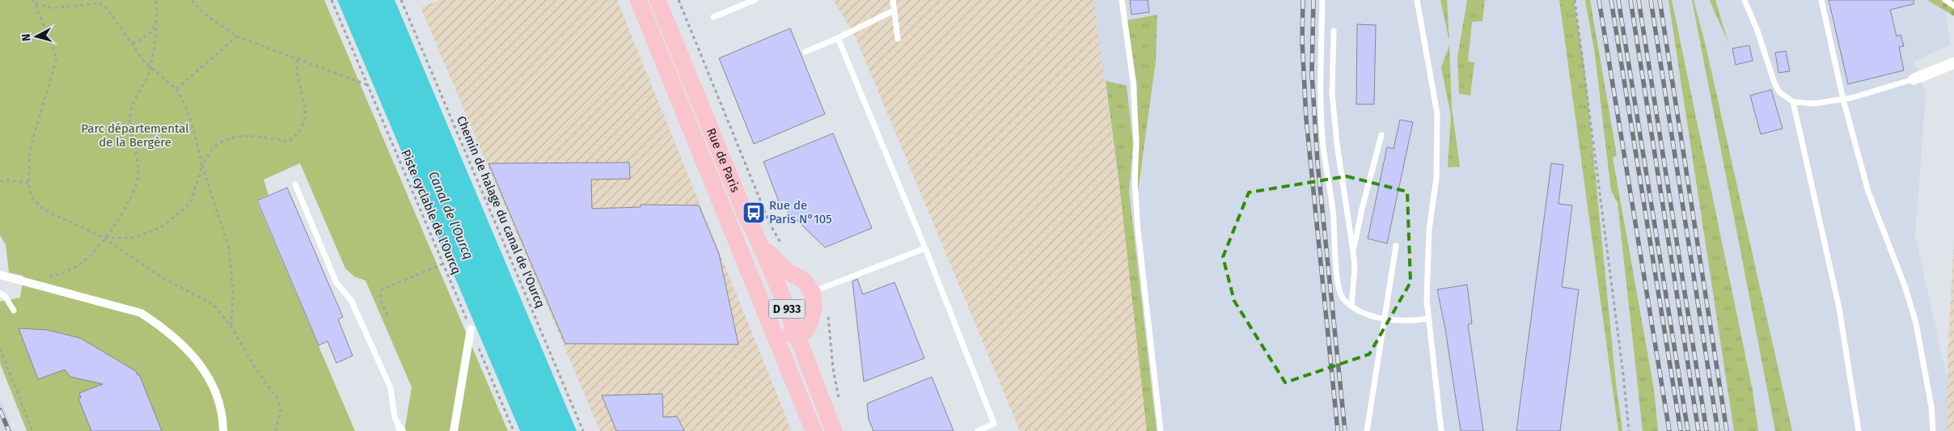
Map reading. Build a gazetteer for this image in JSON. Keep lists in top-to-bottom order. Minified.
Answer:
{"streets":{"main road":["Rue de Paris","D 933"],"path":["Piste cyclable de l'Ourcq","Chemin de halage du canal de l'Ourcq"]},"water":["Canal de l'Ourcq"],"parks":["Parc départemental de la Bergère"],"places":{"bus stop":["Rue de Paris N°105"]},"north":"left"}
